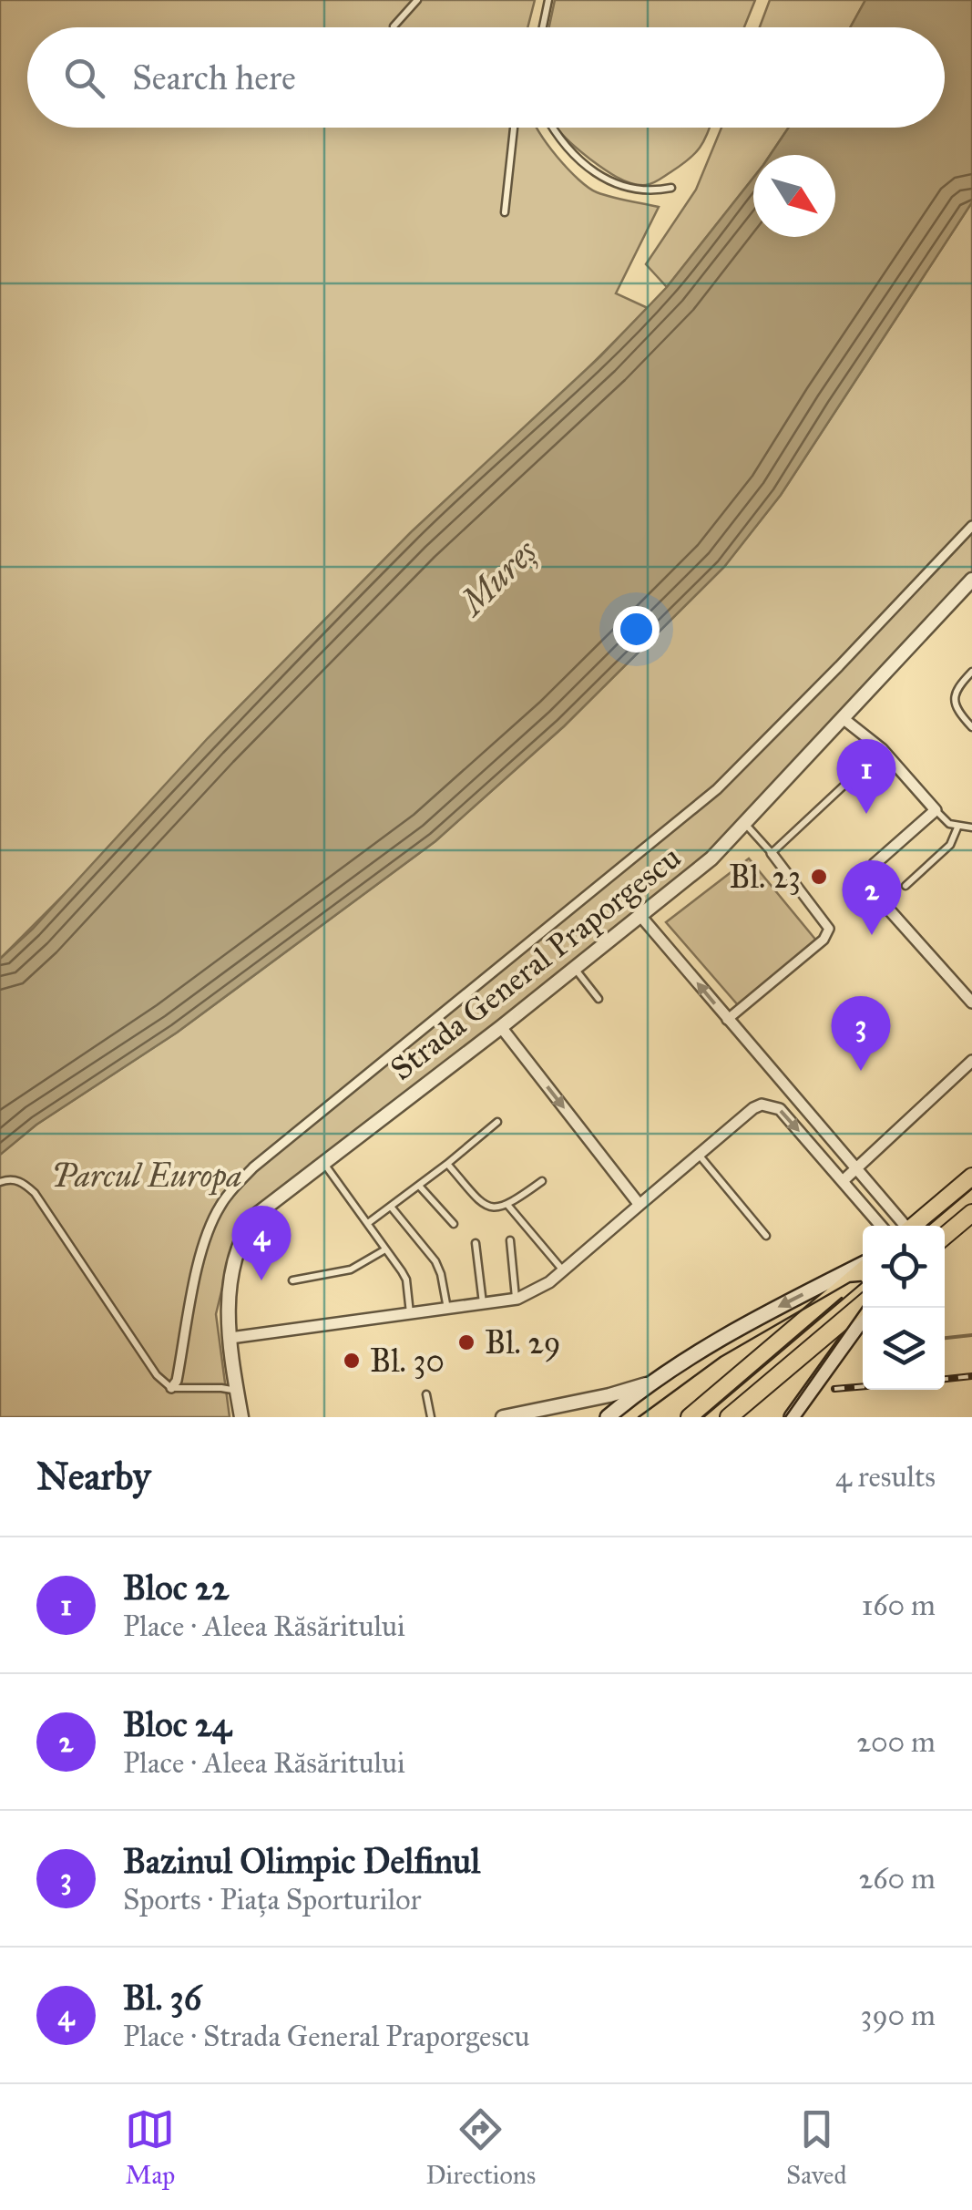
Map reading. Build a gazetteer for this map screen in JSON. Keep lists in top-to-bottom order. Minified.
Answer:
{"streets":{"street":["Strada General Praporgescu"]},"water":["Mureș"],"parks":["Parcul Europa"],"places":["Bl. 23","Bl. 29","Bl. 30"],"north":"bottom right","page":{"search":"Search here","pins":["1","2","3","4"],"heading":["Nearby","4 results"],"list":[{"mark":"1","name":"Bloc 22","note":"Place · Aleea Răsăritului","value":"160 m"},{"mark":"2","name":"Bloc 24","note":"Place · Aleea Răsăritului","value":"200 m"},{"mark":"3","name":"Bazinul Olimpic Delfinul","note":"Sports · Piața Sporturilor","value":"260 m"},{"mark":"4","name":"Bl. 36","note":"Place · Strada General Praporgescu","value":"390 m"}],"nav":["Map","Directions","Saved"]}}
